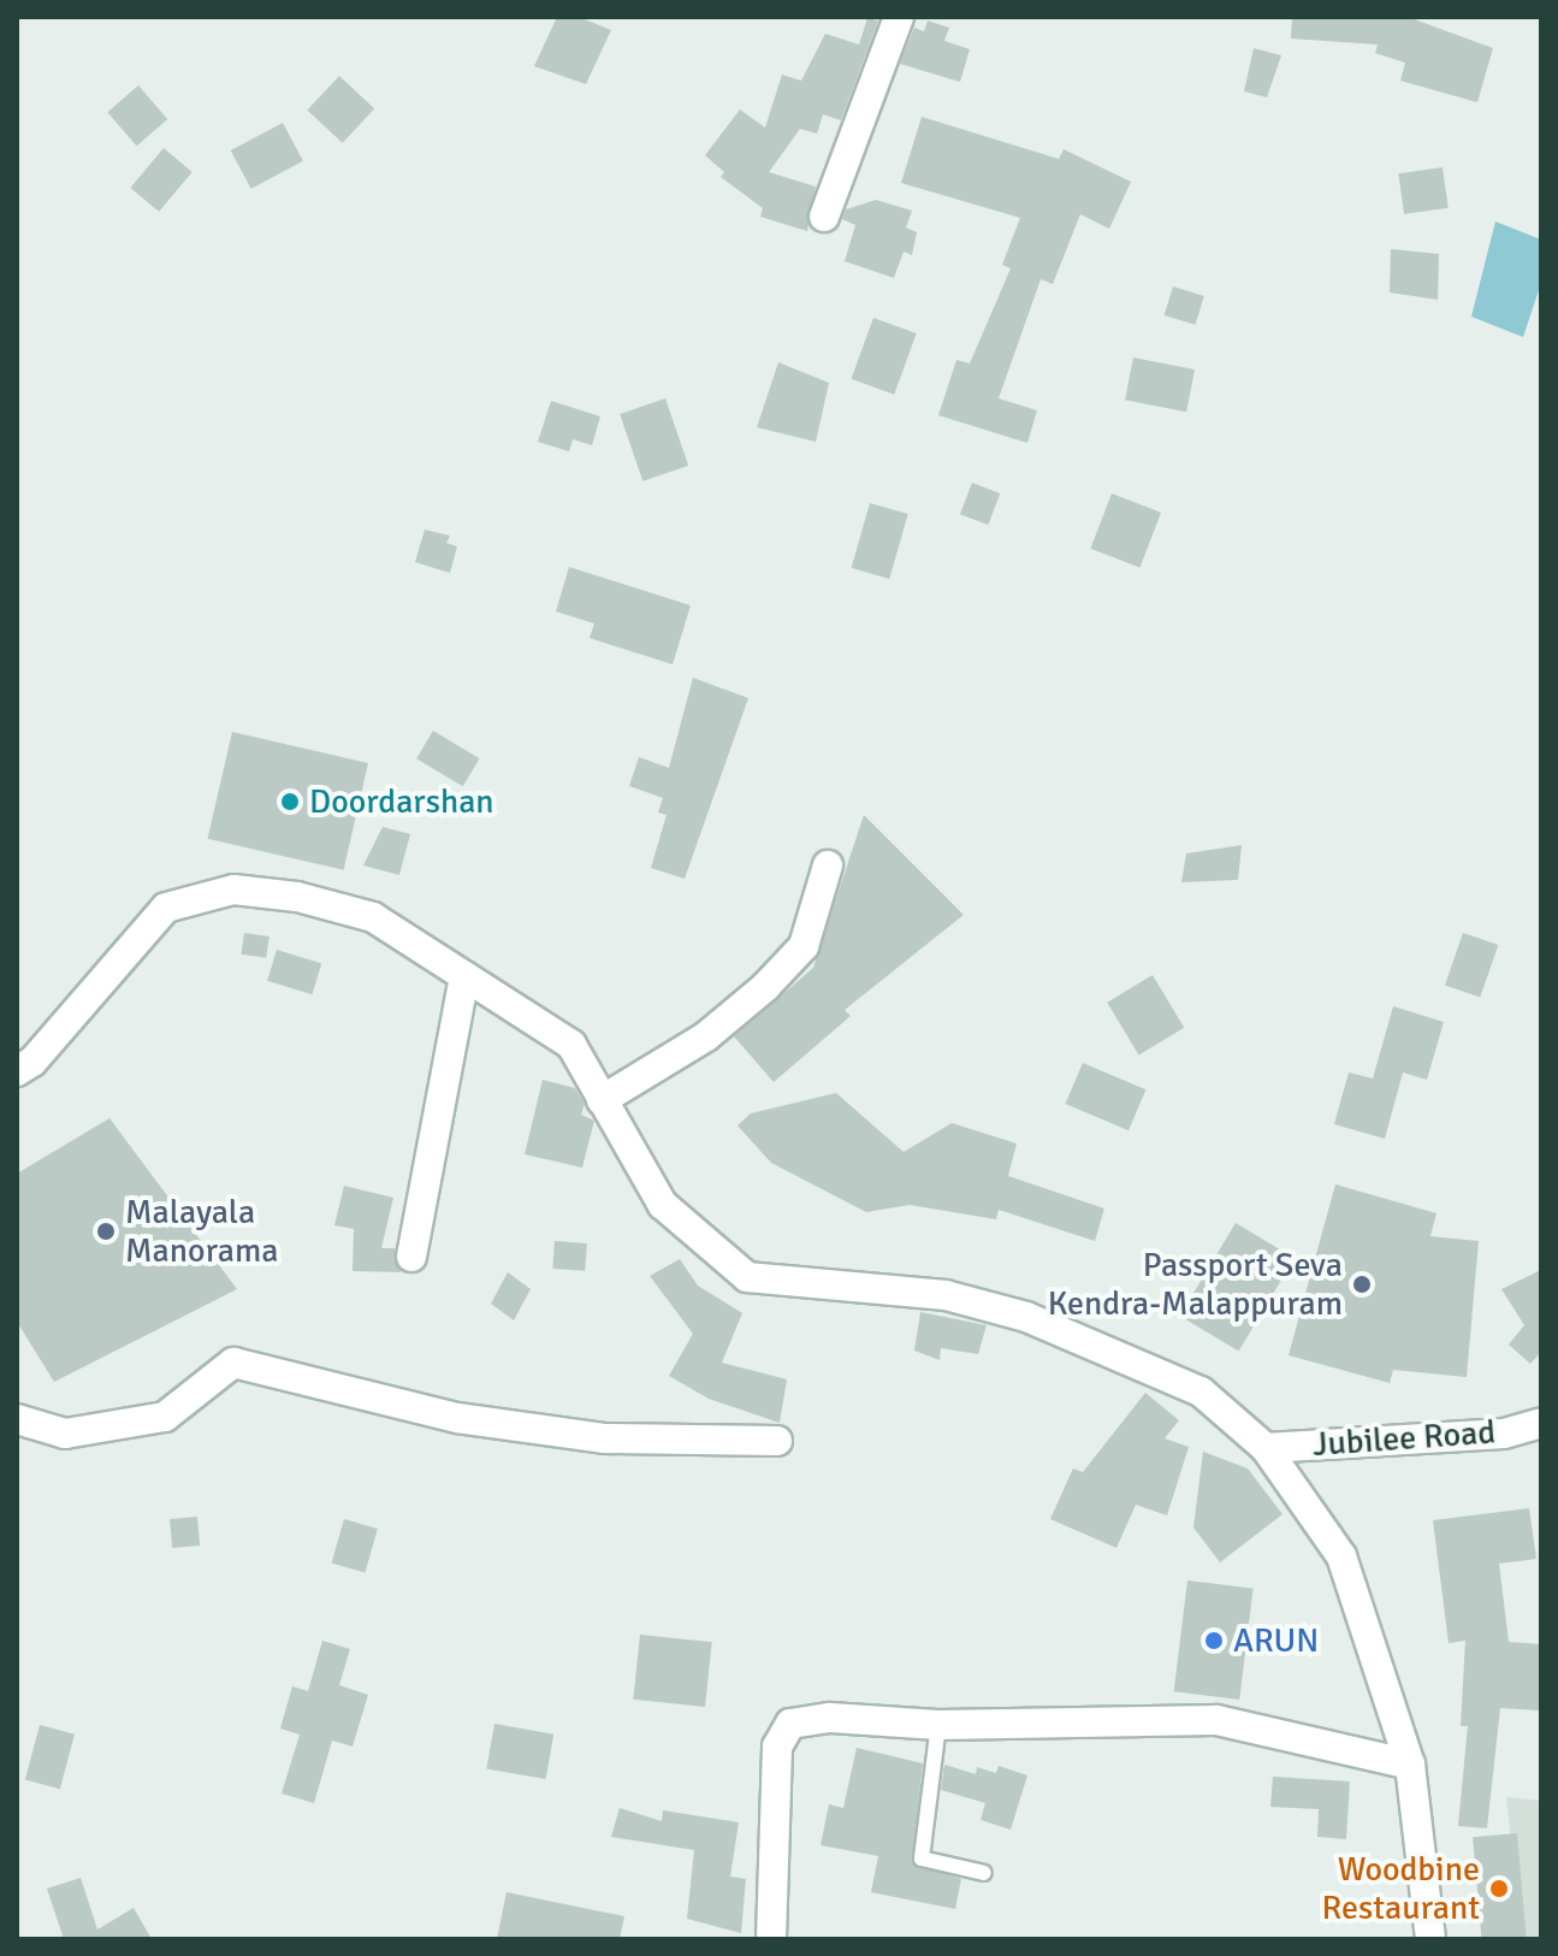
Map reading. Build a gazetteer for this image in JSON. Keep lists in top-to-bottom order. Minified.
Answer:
{"streets":{"street":["Jubilee Road"]},"places":["Doordarshan","Malayala Manorama","Passport Seva Kendra-Malappuram","ARUN","Woodbine Restaurant"]}
